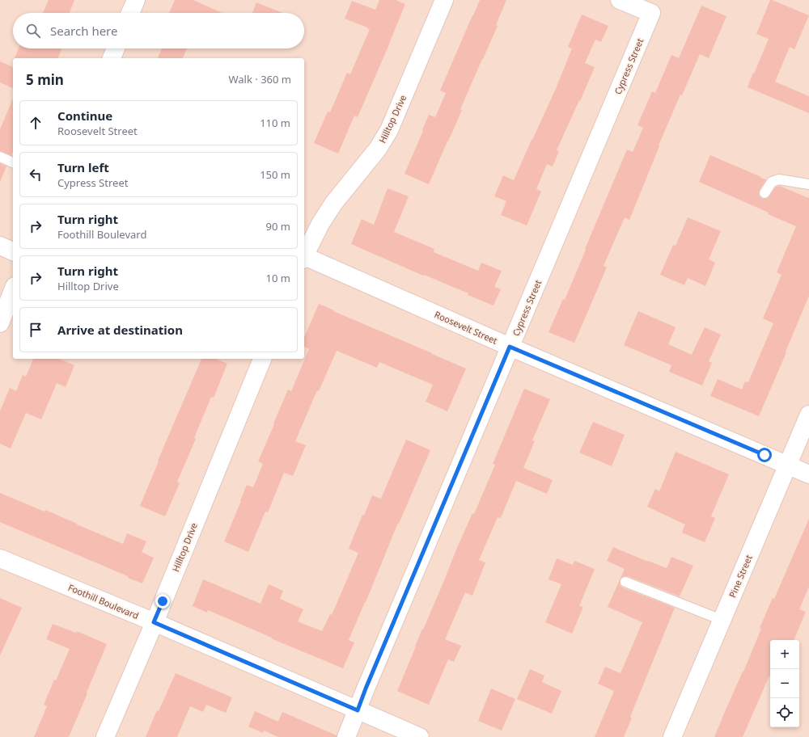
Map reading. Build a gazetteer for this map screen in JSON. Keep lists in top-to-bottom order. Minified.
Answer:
{"streets":{"street":["Cypress Street","Hilltop Drive","Roosevelt Street","Pine Street","Foothill Boulevard"]},"crossings":[["Cypress Street","Roosevelt Street"],["Cypress Street","Foothill Boulevard"],["Hilltop Drive","Foothill Boulevard"],["Roosevelt Street","Pine Street"]],"page":{"search":"Search here","heading":["5 min","Walk · 360 m"],"list":[["Continue","Roosevelt Street","110 m"],["Turn left","Cypress Street","150 m"],["Turn right","Foothill Boulevard","90 m"],["Turn right","Hilltop Drive","10 m"],"Arrive at destination"],"map_buttons":["+","−"]}}
